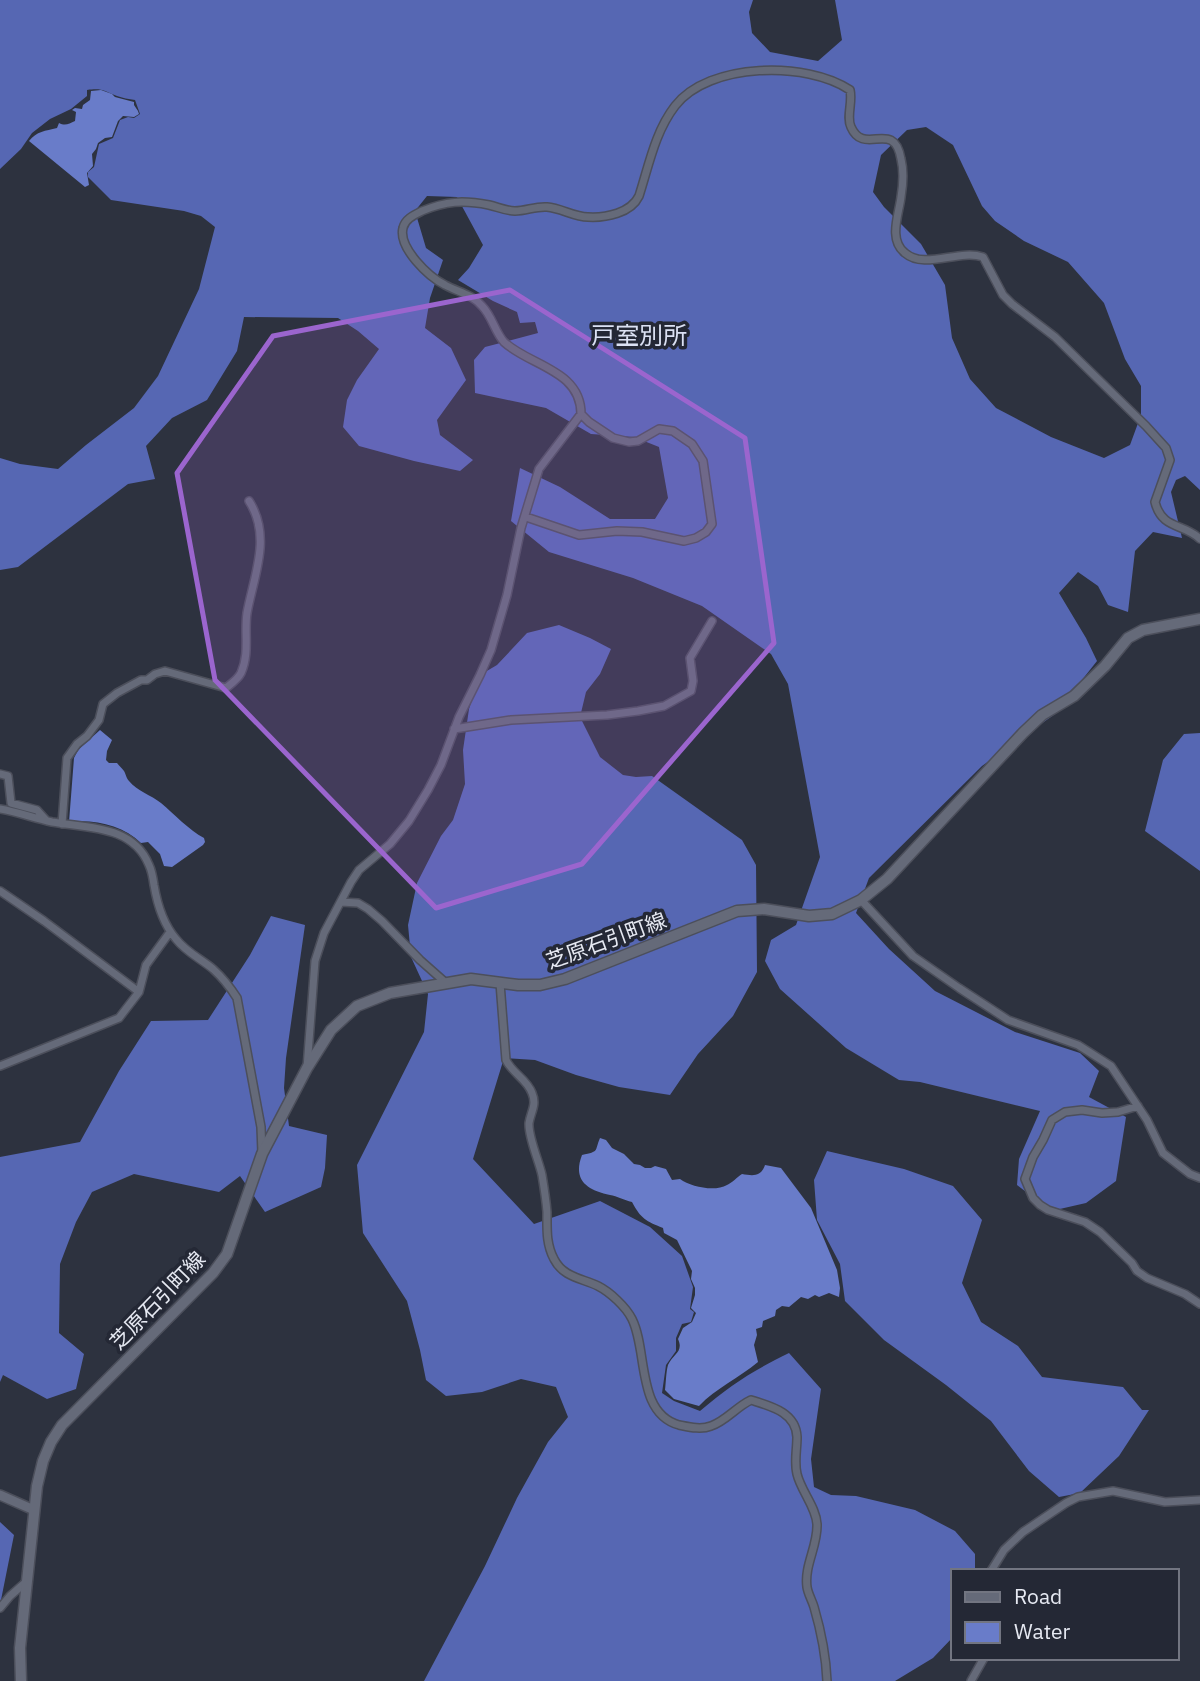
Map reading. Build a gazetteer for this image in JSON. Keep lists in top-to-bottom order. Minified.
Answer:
{"streets":{"main road":["芝原石引町線"]},"districts":["戸室別所"],"legend":["Road","Water"]}
